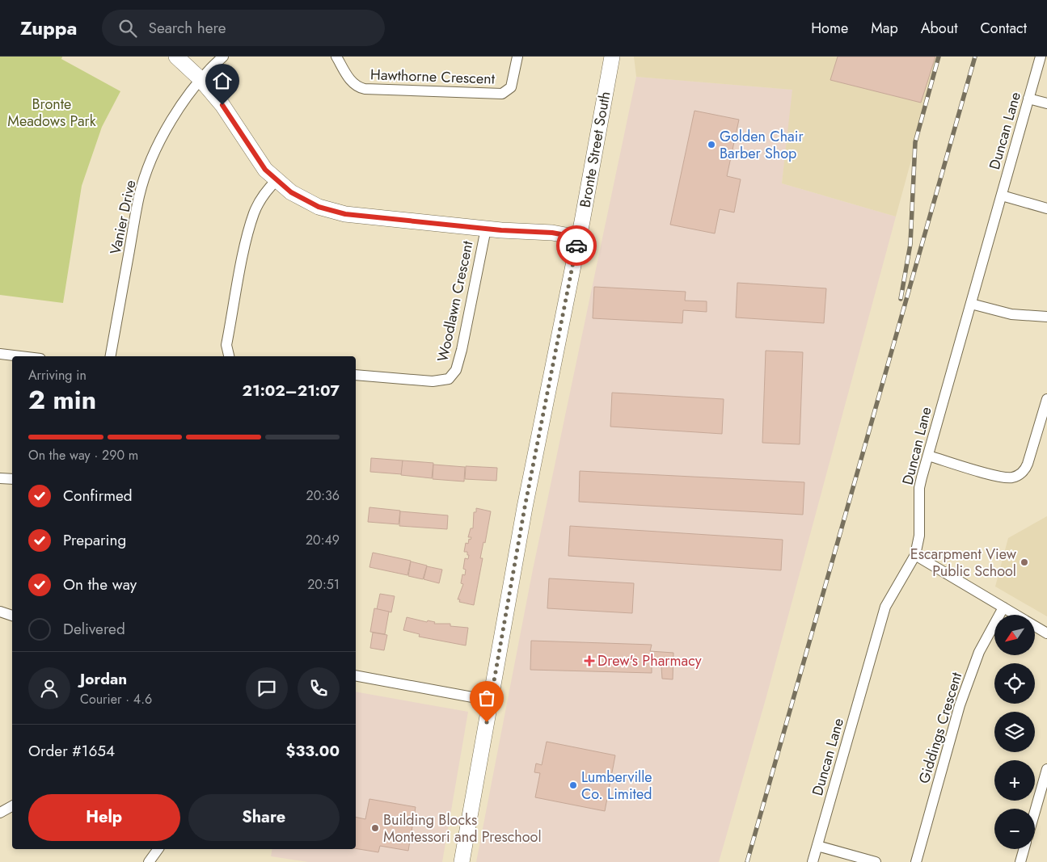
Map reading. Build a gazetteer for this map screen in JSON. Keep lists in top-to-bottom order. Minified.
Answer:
{"streets":{"main road":["Bronte Street South"],"street":["Hawthorne Crescent","Duncan Lane","Vanier Drive","Woodlawn Crescent","Giddings Crescent"]},"parks":["Bronte Meadows Park"],"places":{"other":["Golden Chair Barber Shop","Escarpment View Public School","Lumberville Co. Limited","Building Blocks Montessori and Preschool"],"health":["Drew's Pharmacy"]},"north":"bottom left","page":{"header":"Zuppa","search":"Search here","nav":["Home","Map","About","Contact"],"heading":["2 min","Arriving in","21:02–21:07"],"panel":["Jordan","Courier · 4.6","Order #1654","$33.00"],"bar":"On the way · 290 m","list":[["Confirmed","20:36"],["Preparing","20:49"],["On the way","20:51"],"Delivered"],"map_buttons":["+","−"],"buttons":["Help","Share"]}}
